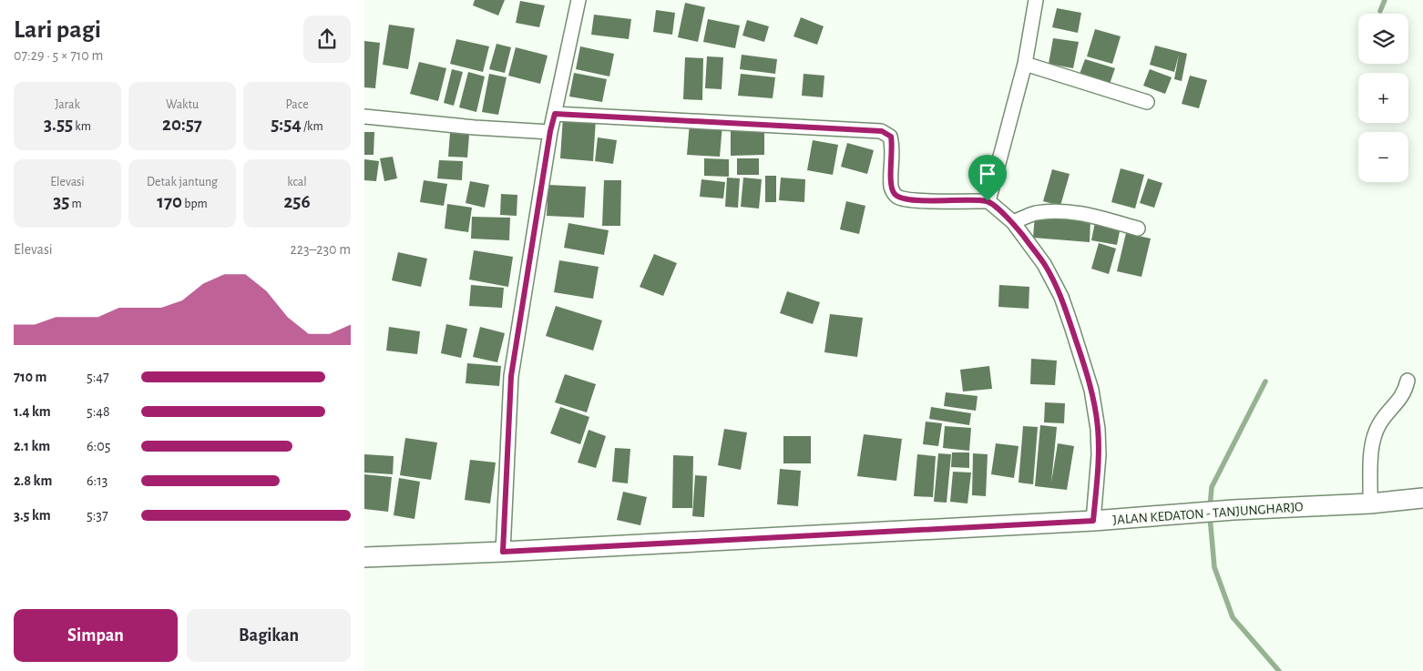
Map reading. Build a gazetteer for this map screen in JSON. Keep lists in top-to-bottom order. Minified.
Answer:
{"streets":{"street":["JALAN KEDATON - TANJUNGHARJO"]},"page":{"heading":["Lari pagi","07:29 · 5 × 710 m"],"map_buttons":["+","−"],"stats":[["Jarak","3.55 km"],["Waktu","20:57"],["Pace","5:54 /km"],["Elevasi","35 m"],["Detak jantung","170 bpm"],["kcal","256"]],"chart":["Elevasi","223–230 m"],"list":[{"name":"710 m","note":"5:47"},{"name":"1.4 km","note":"5:48"},{"name":"2.1 km","note":"6:05"},{"name":"2.8 km","note":"6:13"},{"name":"3.5 km","note":"5:37"}],"buttons":["Simpan","Bagikan"]}}
